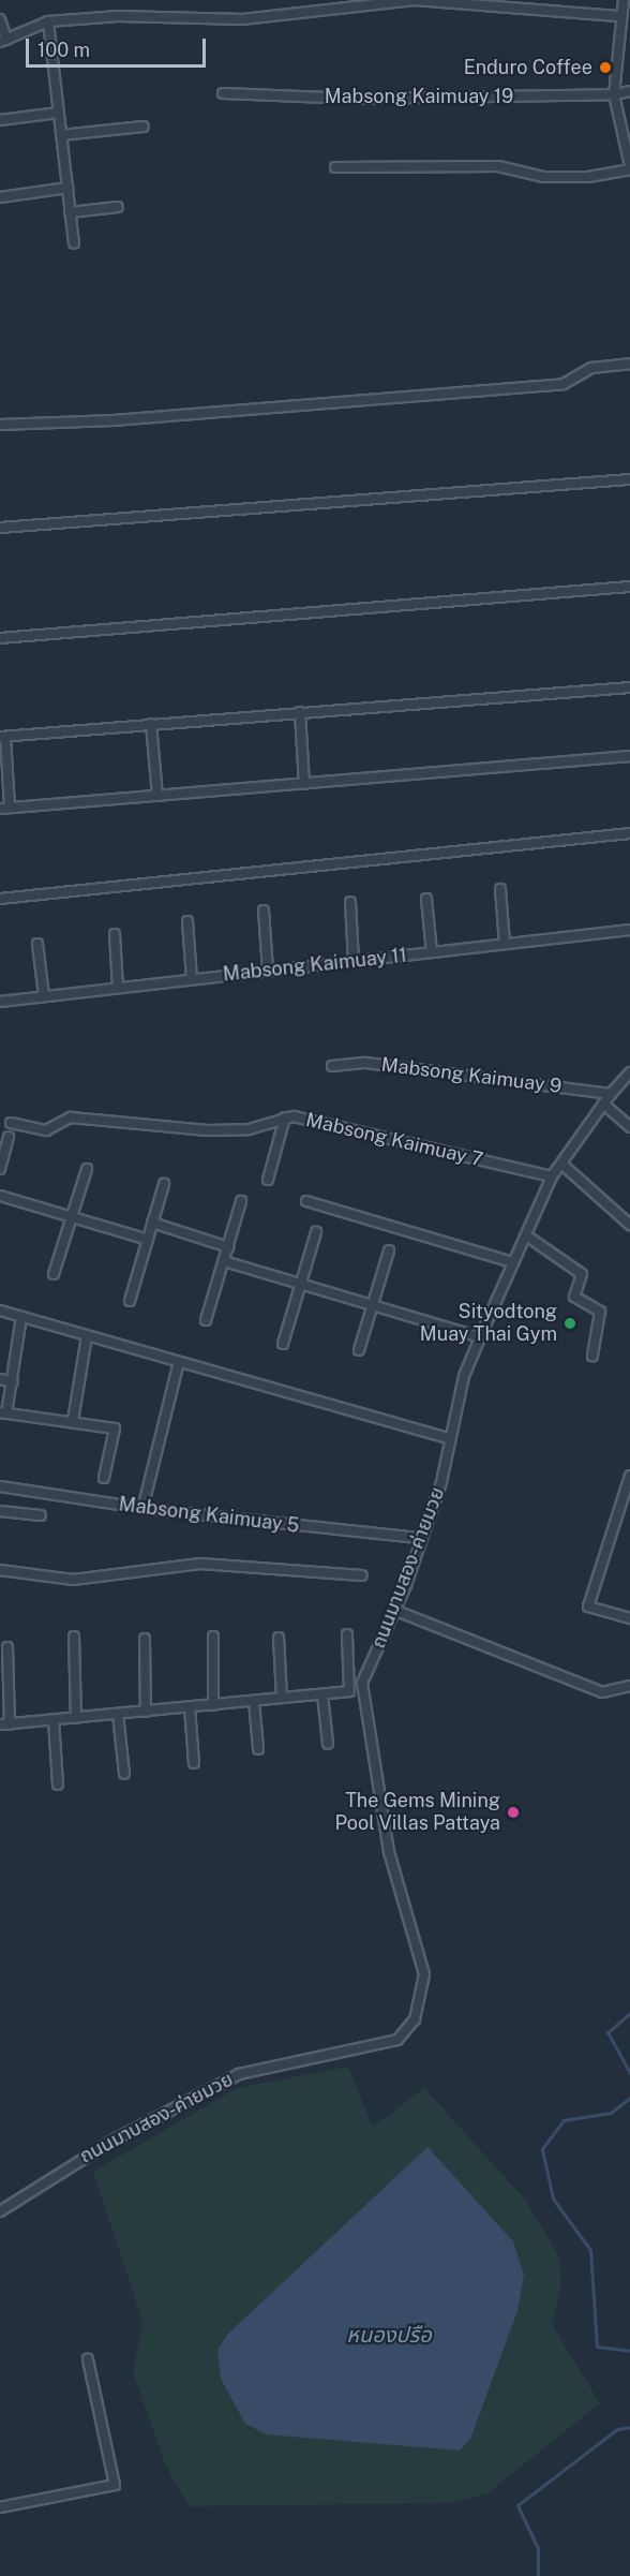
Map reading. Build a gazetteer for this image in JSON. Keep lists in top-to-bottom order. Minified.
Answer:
{"streets":{"street":["Mabsong Kaimuay 19","Mabsong Kaimuay 11","Mabsong Kaimuay 9","Mabsong Kaimuay 7","Mabsong Kaimuay 5","ถนนมาบสอง-ค่ายมวย"]},"crossings":[["Mabsong Kaimuay 9","ถนนมาบสอง-ค่ายมวย"],["Mabsong Kaimuay 7","ถนนมาบสอง-ค่ายมวย"],["Mabsong Kaimuay 5","ถนนมาบสอง-ค่ายมวย"]],"water":["หนองปรือ"],"places":["Enduro Coffee","Sityodtong Muay Thai Gym","The Gems Mining Pool Villas Pattaya"],"scale_bar":"100 m"}
